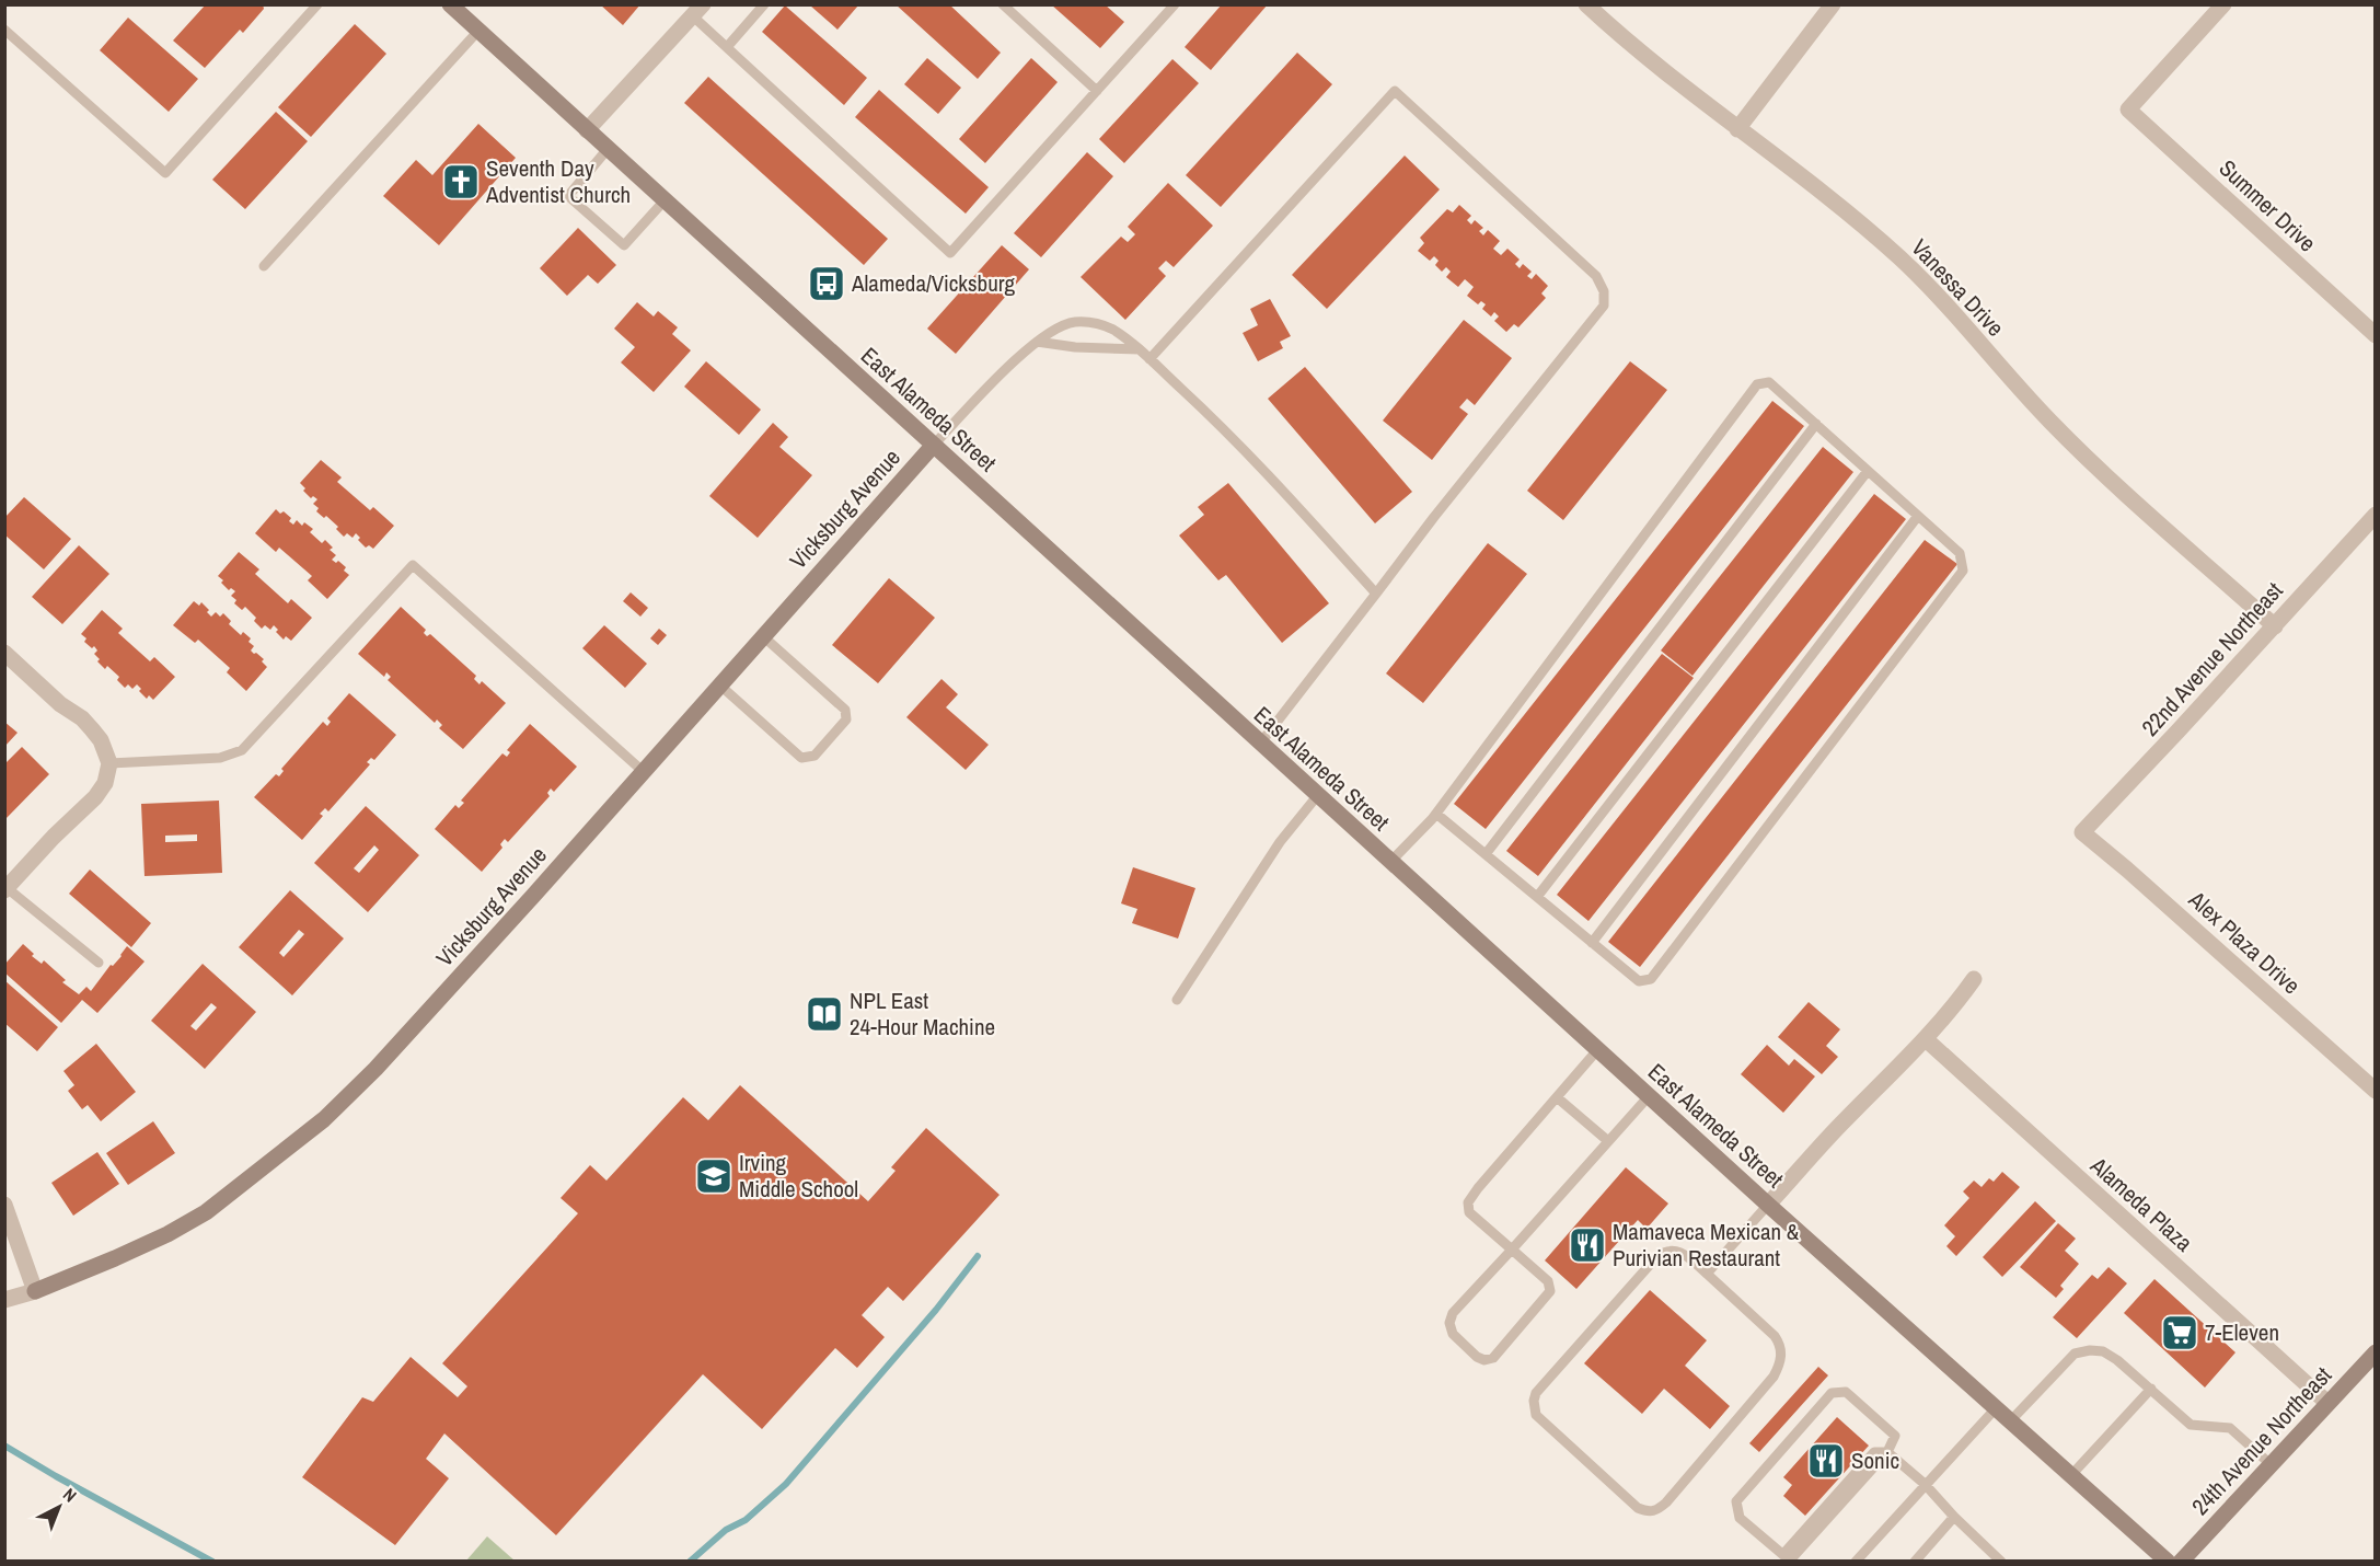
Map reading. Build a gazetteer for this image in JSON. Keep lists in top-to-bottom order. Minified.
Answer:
{"streets":{"street":["Summer Drive","Vanessa Drive","East Alameda Street","Vicksburg Avenue","22nd Avenue Northeast","Alex Plaza Drive","Alameda Plaza","24th Avenue Northeast"]},"crossings":[["Vanessa Drive","22nd Avenue Northeast"],["East Alameda Street","Vicksburg Avenue"],["22nd Avenue Northeast","Alex Plaza Drive"],["Alameda Plaza","24th Avenue Northeast"]],"places":{"church":["Seventh Day Adventist Church"],"bus stop":["Alameda/Vicksburg"],"library":["NPL East 24-Hour Machine"],"school or university":["Irving Middle School"],"restaurant":["Mamaveca Mexican & Purivian Restaurant","Sonic"],"supermarket":["7-Eleven"]},"north":"top right"}
